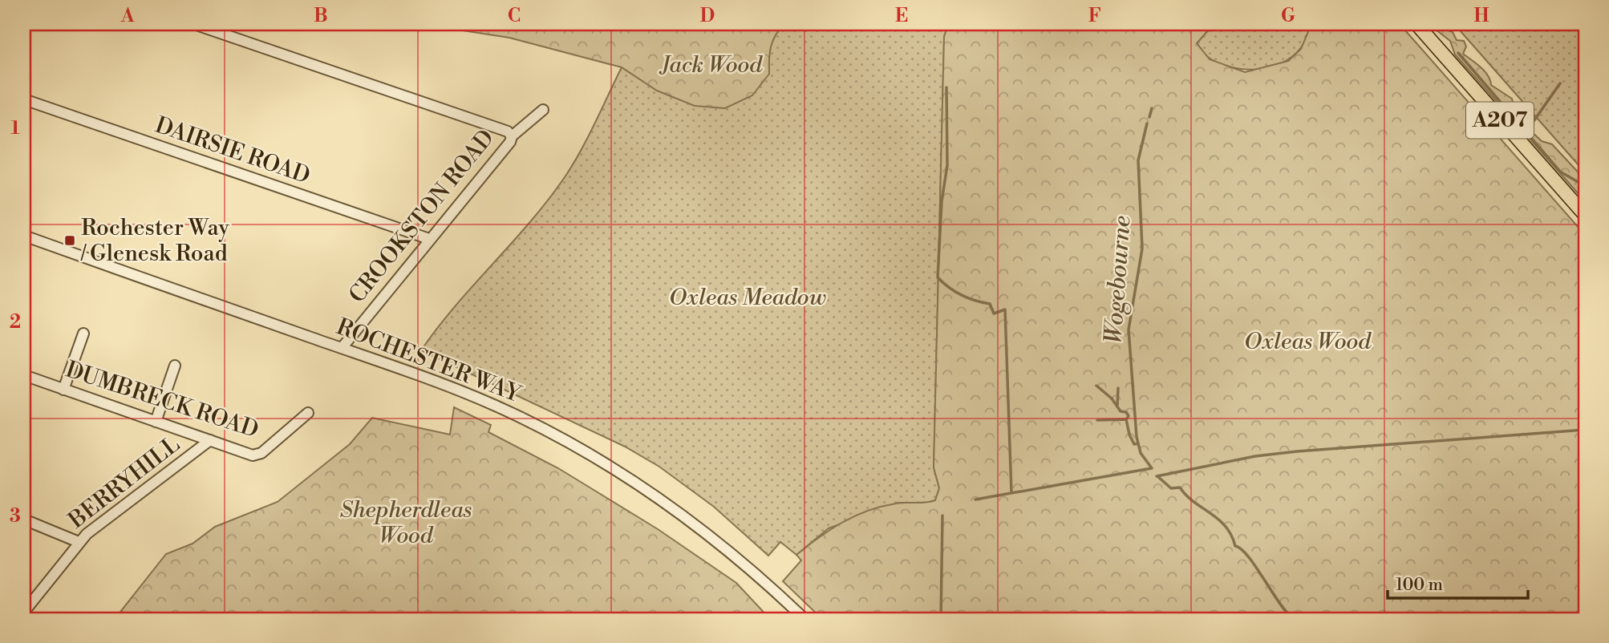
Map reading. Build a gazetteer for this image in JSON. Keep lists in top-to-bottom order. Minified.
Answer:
{"streets":{"main road":["A207"],"street":["DAIRSIE ROAD","CROOKSTON ROAD","ROCHESTER WAY","DUMBRECK ROAD","BERRYHILL"]},"crossings":[["DAIRSIE ROAD","CROOKSTON ROAD"],["CROOKSTON ROAD","ROCHESTER WAY"],["DUMBRECK ROAD","BERRYHILL"]],"water":["Wogebourne"],"parks":["Jack Wood","Oxleas Meadow","Oxleas Wood","Shepherdleas Wood"],"places":{"transit":["Rochester Way / Glenesk Road"]},"scale_bar":"100 m","grid":{"columns":["A","B","C","D","E","F","G","H"],"rows":["1","2","3"]}}
